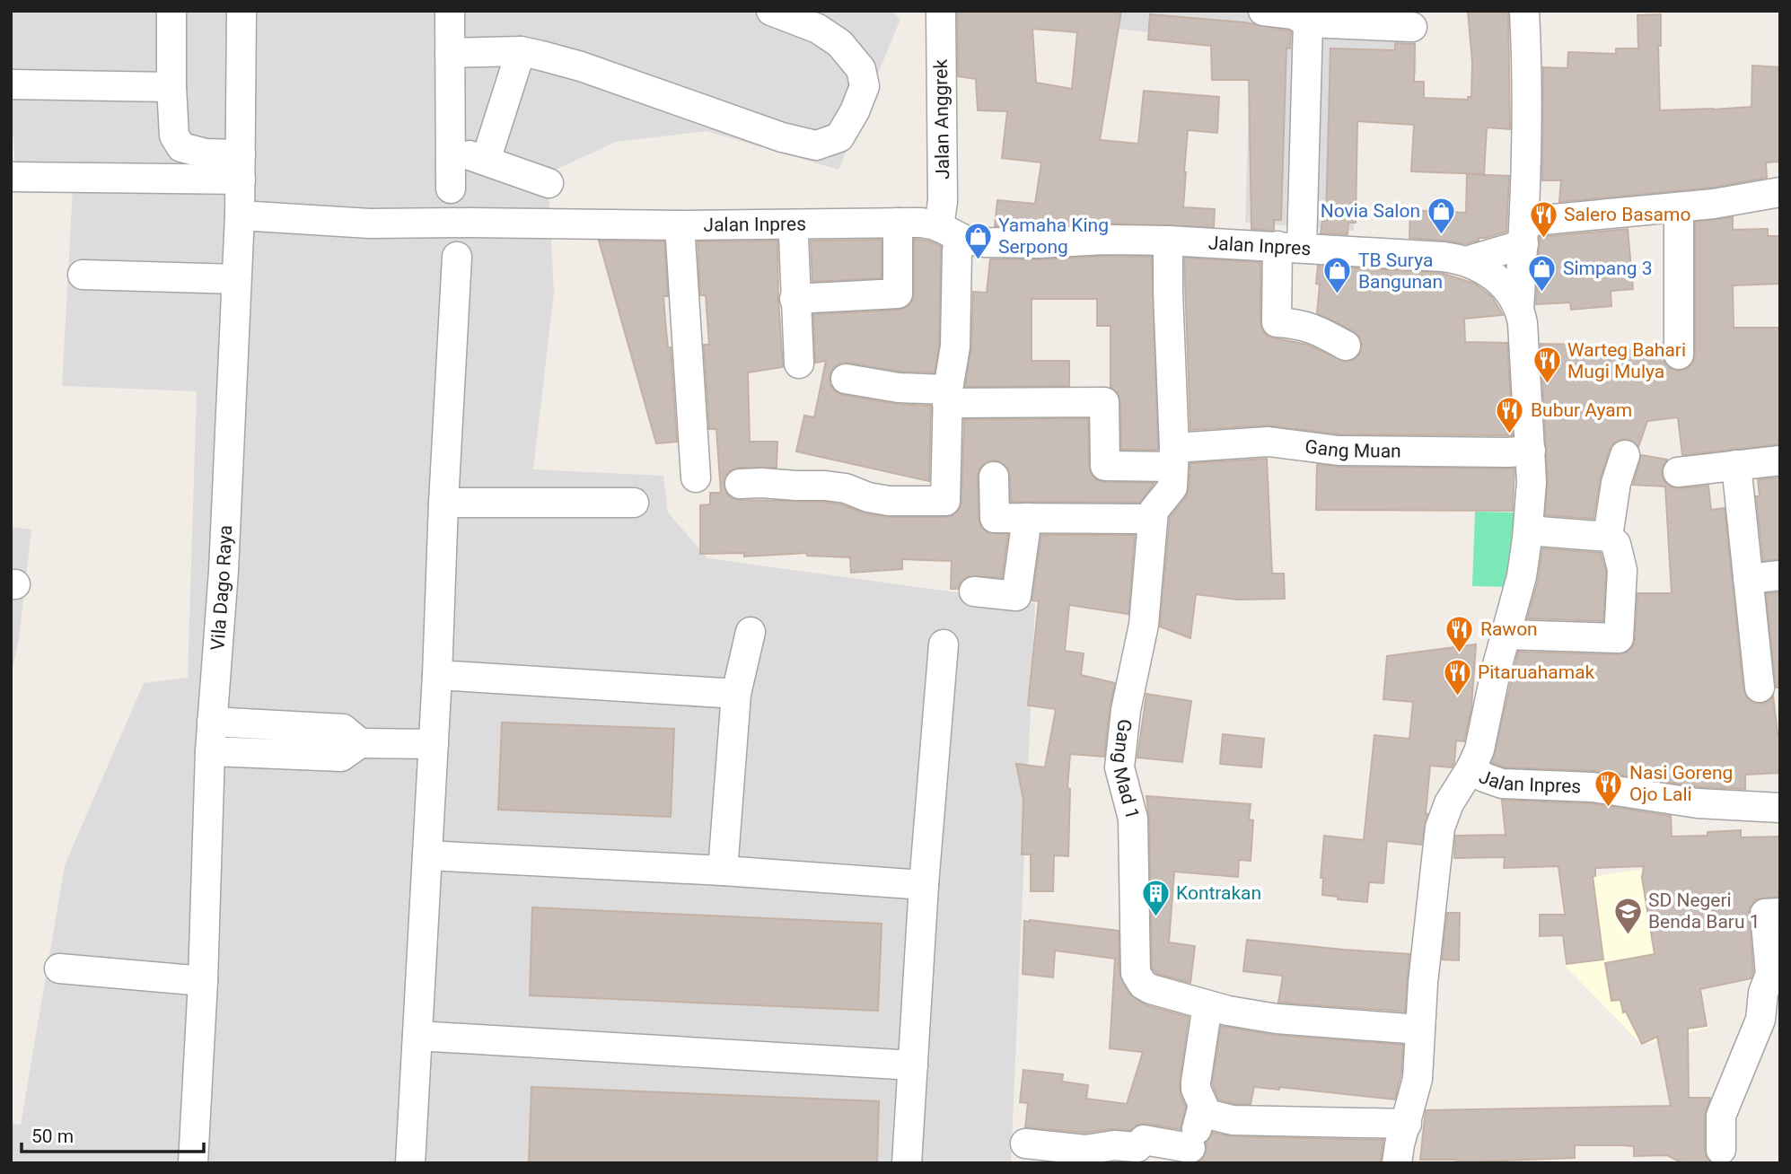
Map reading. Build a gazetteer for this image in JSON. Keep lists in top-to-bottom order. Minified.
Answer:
{"streets":{"street":["Jalan Anggrek","Jalan Inpres","Gang Muan","Vila Dago Raya","Gang Mad 1"]},"crossings":[["Jalan Anggrek","Jalan Inpres"],["Jalan Anggrek","Gang Muan"],["Jalan Inpres","Gang Muan"],["Jalan Inpres","Vila Dago Raya"],["Jalan Inpres","Gang Mad 1"],["Gang Muan","Gang Mad 1"]],"places":{"shop":["Novia Salon","Yamaha King Serpong","Simpang 3","TB Surya Bangunan"],"restaurant":["Salero Basamo","Warteg Bahari Mugi Mulya","Bubur Ayam","Rawon","Pitaruahamak","Nasi Goreng Ojo Lali"],"building":["Kontrakan"],"school or university":["SD Negeri Benda Baru 1"]},"scale_bar":"50 m"}
